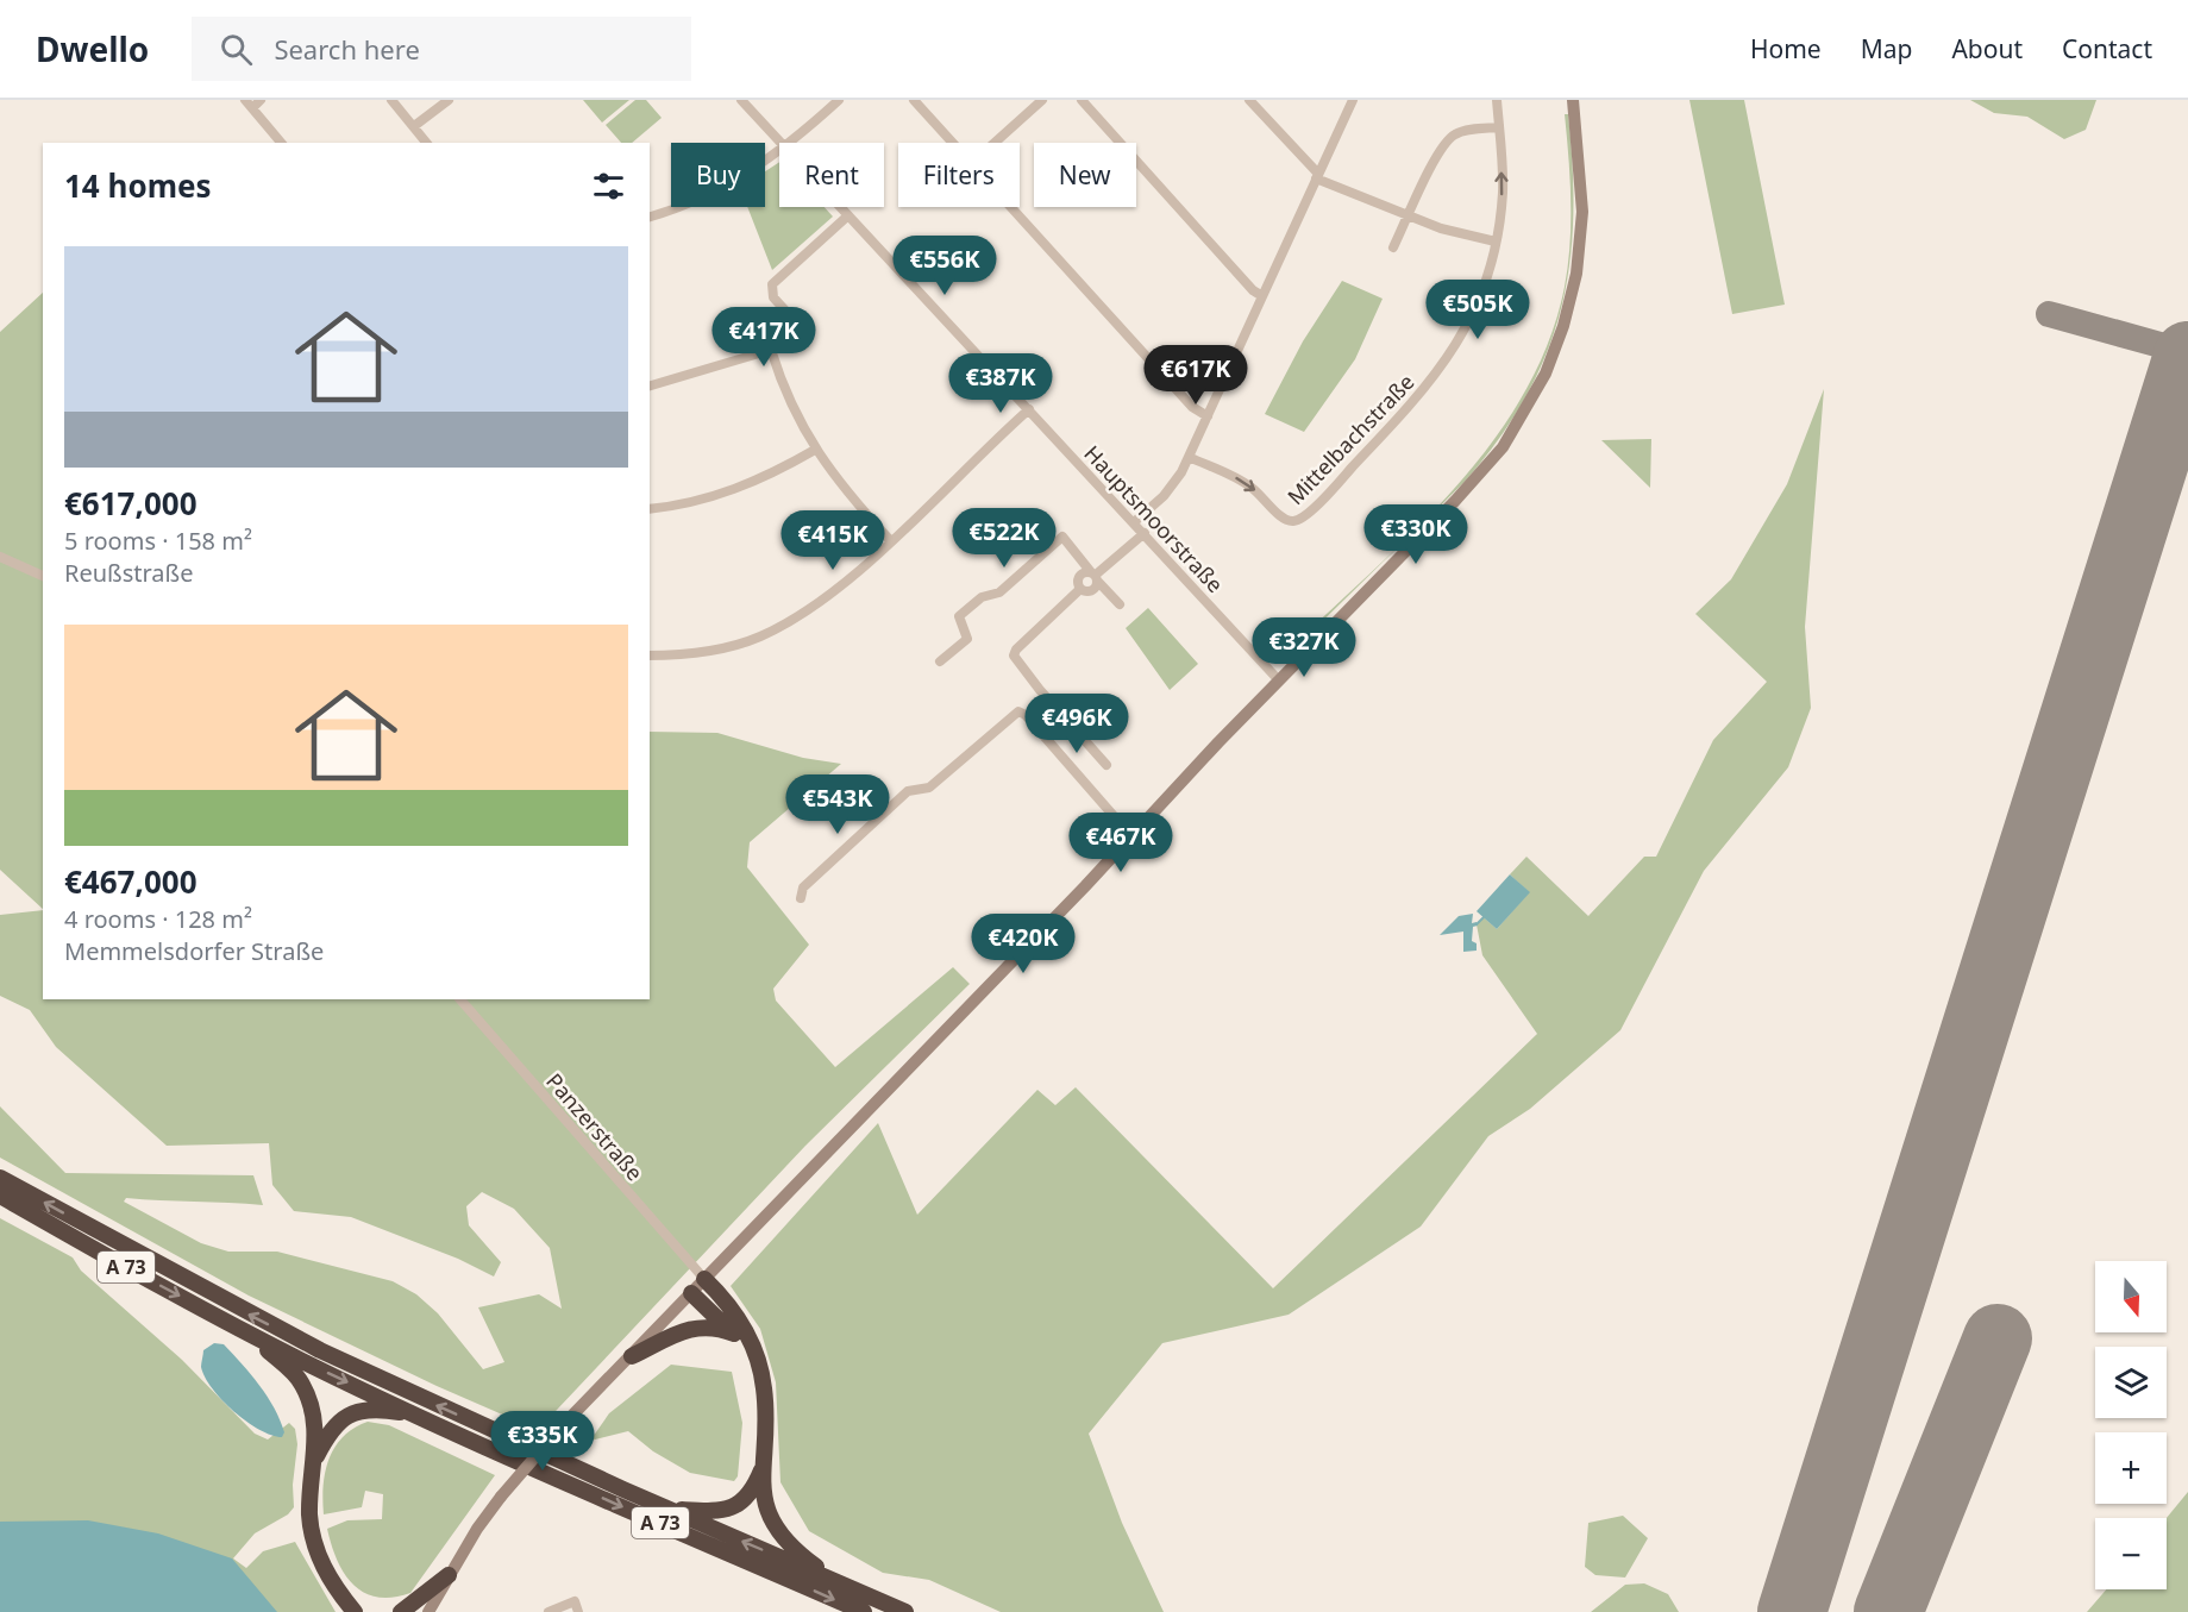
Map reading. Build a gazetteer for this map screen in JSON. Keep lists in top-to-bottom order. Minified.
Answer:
{"streets":{"highway":["A 73"],"street":["Mittelbachstraße","Hauptsmoorstraße","Panzerstraße"]},"north":"bottom","page":{"header":"Dwello","search":"Search here","nav":["Home","Map","About","Contact"],"chip":["Buy","Rent","Filters","New"],"heading":"14 homes","list":[{"name":"€617,000","note":"5 rooms · 158 m² · Reußstraße"},{"name":"€467,000","note":"4 rooms · 128 m² · Memmelsdorfer Straße"}],"price":["€556K","€505K","€417K","€617K","€387K","€330K","€522K","€415K","€327K","€496K","€543K","€467K","€420K","€335K"],"map_buttons":["+","−"]}}
